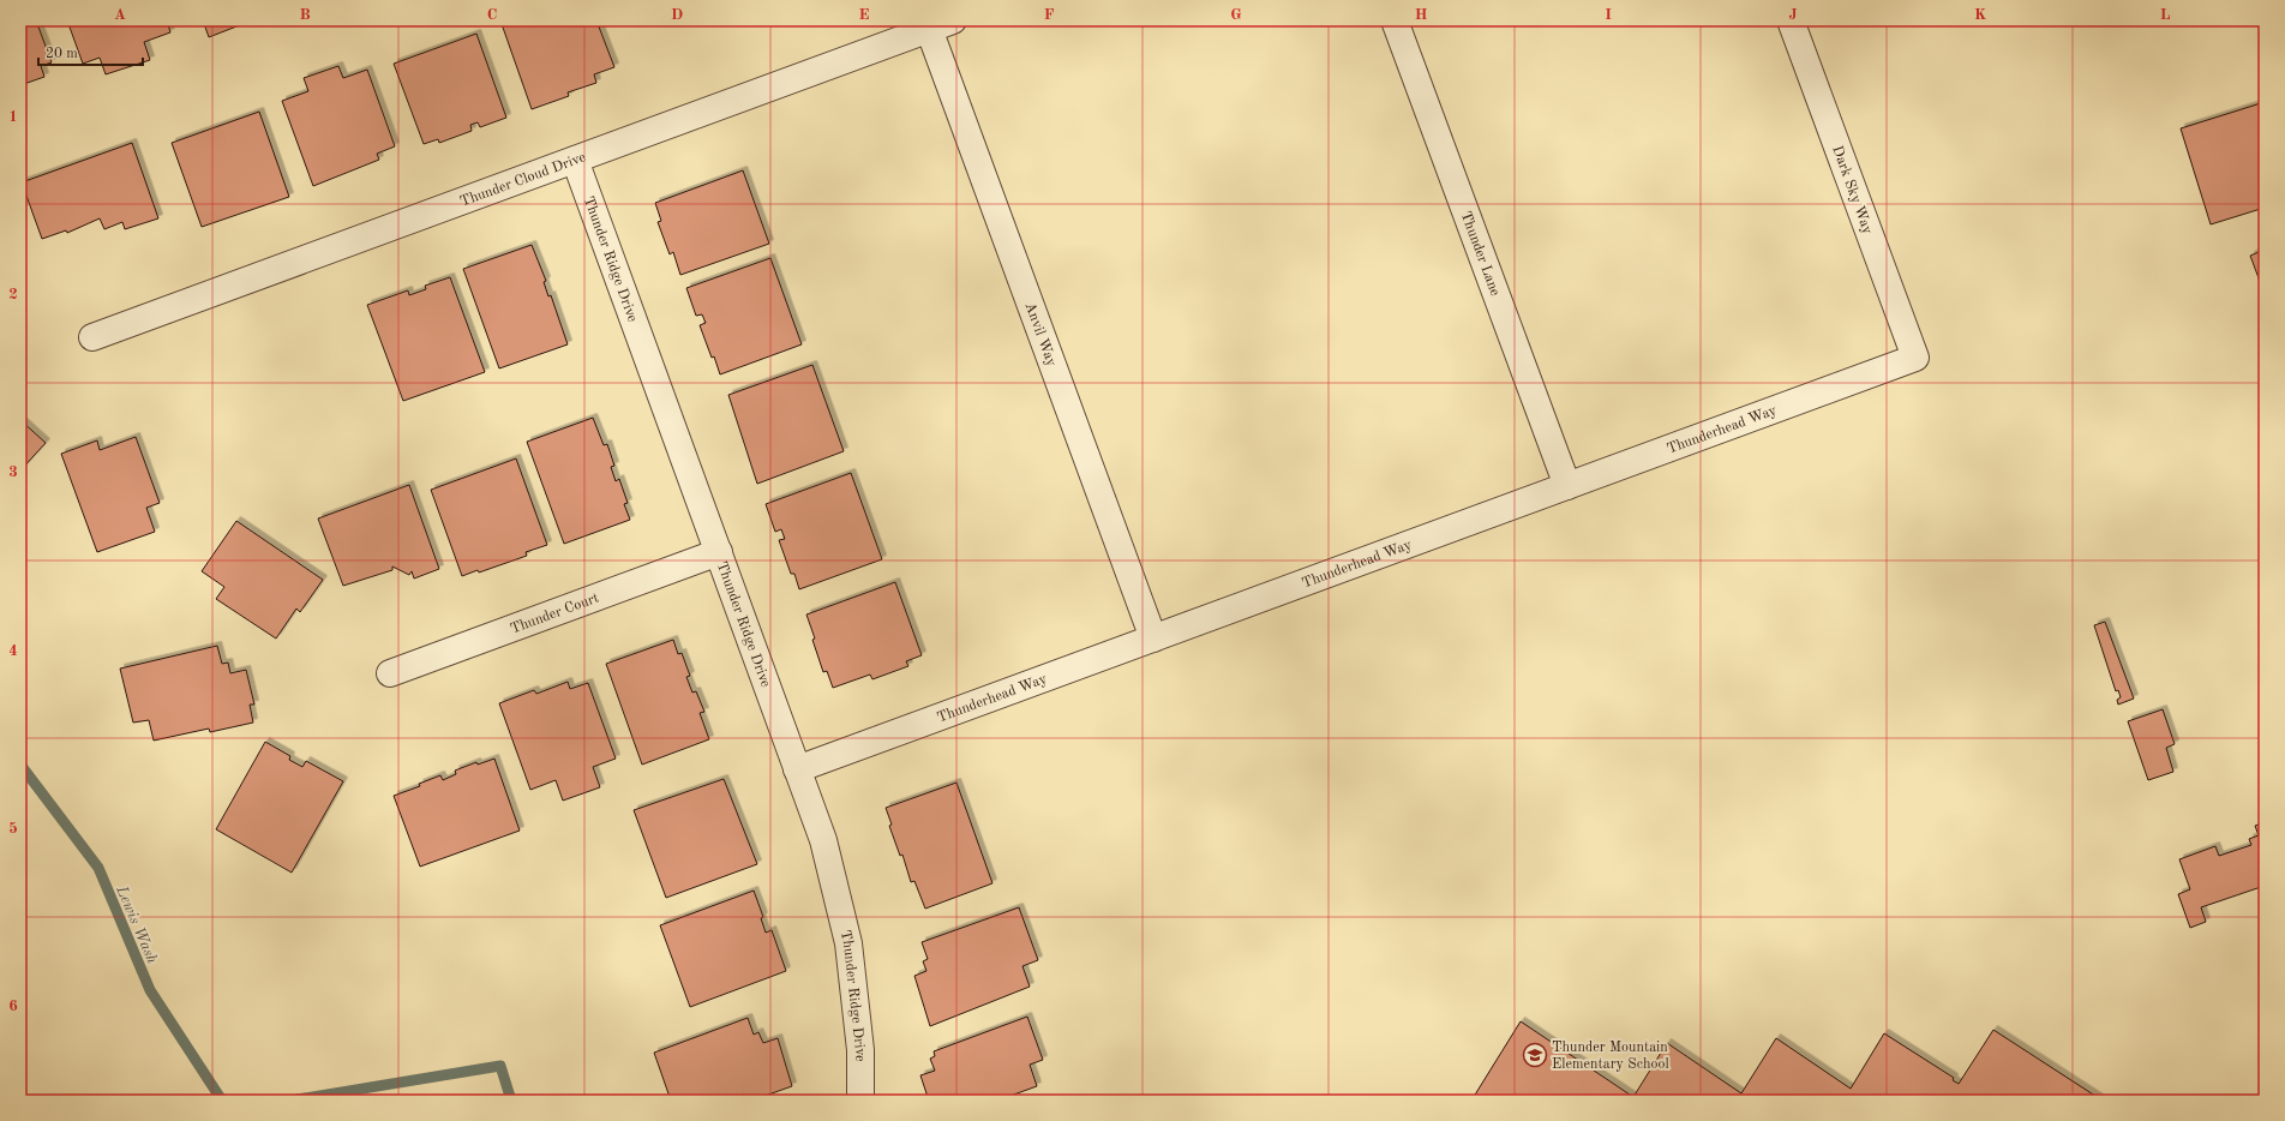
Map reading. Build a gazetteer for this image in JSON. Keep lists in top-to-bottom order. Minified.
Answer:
{"streets":{"street":["Thunder Cloud Drive","Dark Sky Way","Thunder Lane","Thunder Ridge Drive","Anvil Way","Thunderhead Way","Thunder Court"]},"crossings":[["Thunder Cloud Drive","Thunder Ridge Drive"],["Thunder Cloud Drive","Anvil Way"],["Dark Sky Way","Thunderhead Way"],["Thunder Lane","Thunderhead Way"],["Thunder Ridge Drive","Thunderhead Way"],["Thunder Ridge Drive","Thunder Court"],["Anvil Way","Thunderhead Way"]],"water":["Lewis Wash"],"places":{"school or university":["Thunder Mountain Elementary School"]},"scale_bar":"20 m","grid":{"columns":["A","B","C","D","E","F","G","H","I","J","K","L"],"rows":["1","2","3","4","5","6"]}}
